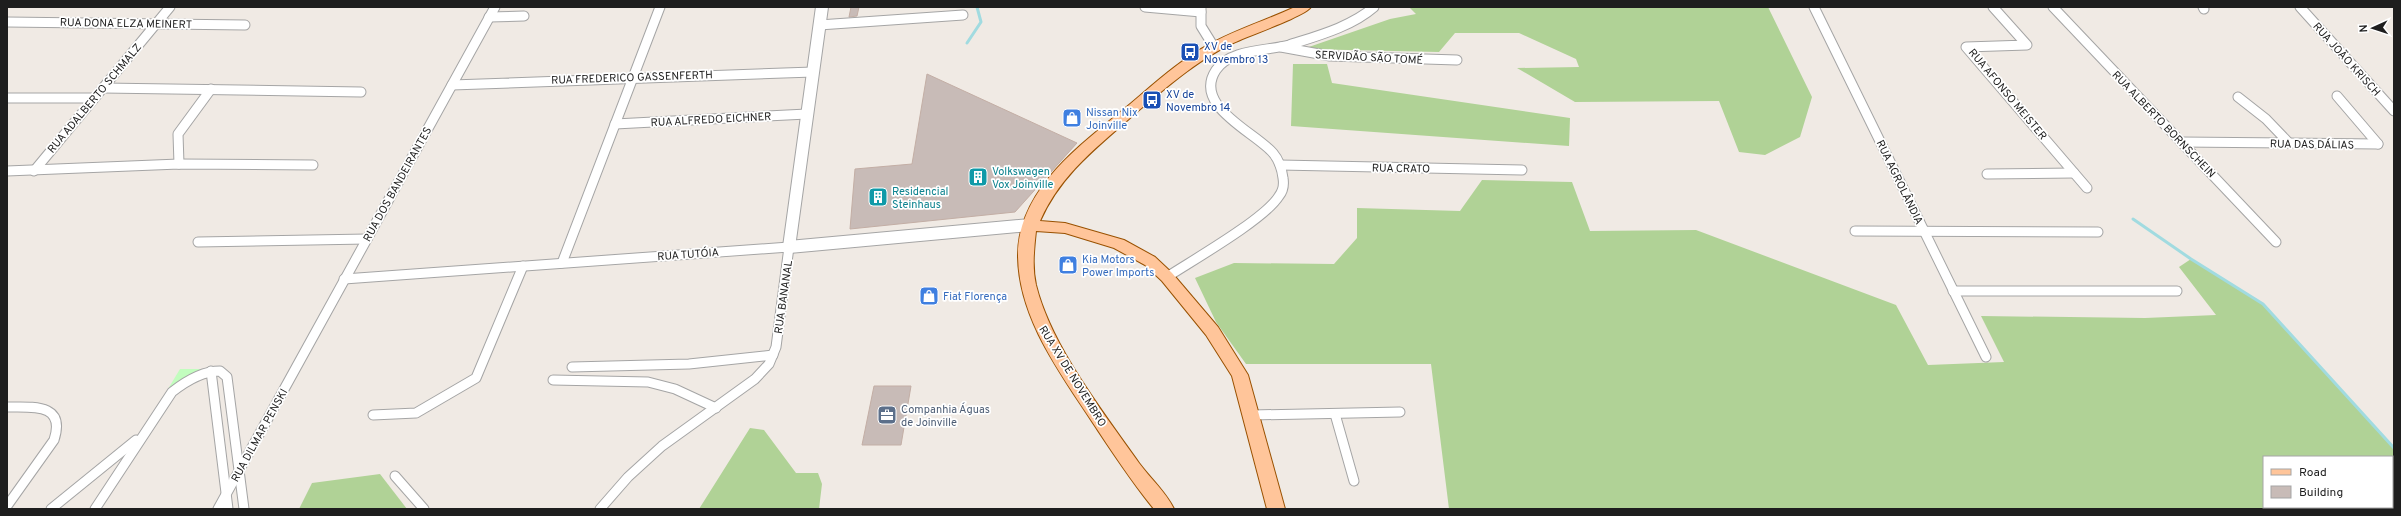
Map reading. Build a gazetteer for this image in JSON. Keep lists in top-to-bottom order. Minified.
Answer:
{"streets":{"main road":["RUA XV DE NOVEMBRO"],"street":["RUA DONA ELZA MEINERT","SERVIDÃO SÃO TOMÉ","RUA JOÃO KRISCH","RUA FREDERICO GASSENFERTH","RUA AFONSO MEISTER","RUA ADALBERTO SCHMALZ","RUA ALFREDO EICHNER","RUA ALBERTO BORNSCHEIN","RUA DAS DÁLIAS","RUA CRATO","RUA AGROLÂNDIA","RUA DOS BANDEIRANTES","RUA TUTÓIA","RUA BANANAL","RUA DILMAR PENSKI"]},"crossings":[["RUA DONA ELZA MEINERT","RUA ADALBERTO SCHMALZ"],["RUA FREDERICO GASSENFERTH","RUA DOS BANDEIRANTES"],["RUA FREDERICO GASSENFERTH","RUA BANANAL"],["RUA ALFREDO EICHNER","RUA BANANAL"],["RUA ALBERTO BORNSCHEIN","RUA DAS DÁLIAS"],["RUA DOS BANDEIRANTES","RUA TUTÓIA"],["RUA DOS BANDEIRANTES","RUA DILMAR PENSKI"],["RUA TUTÓIA","RUA BANANAL"],["RUA TUTÓIA","RUA XV DE NOVEMBRO"]],"places":{"bus stop":["XV de Novembro 13","XV de Novembro 14"],"shop":["Nissan Nix Joinville","Kia Motors Power Imports","Fiat Florença"],"building":["Volkswagen Vox Joinville","Residencial Steinhaus"],"office":["Companhia Águas de Joinville"]},"legend":["Road","Building"],"north":"left"}
